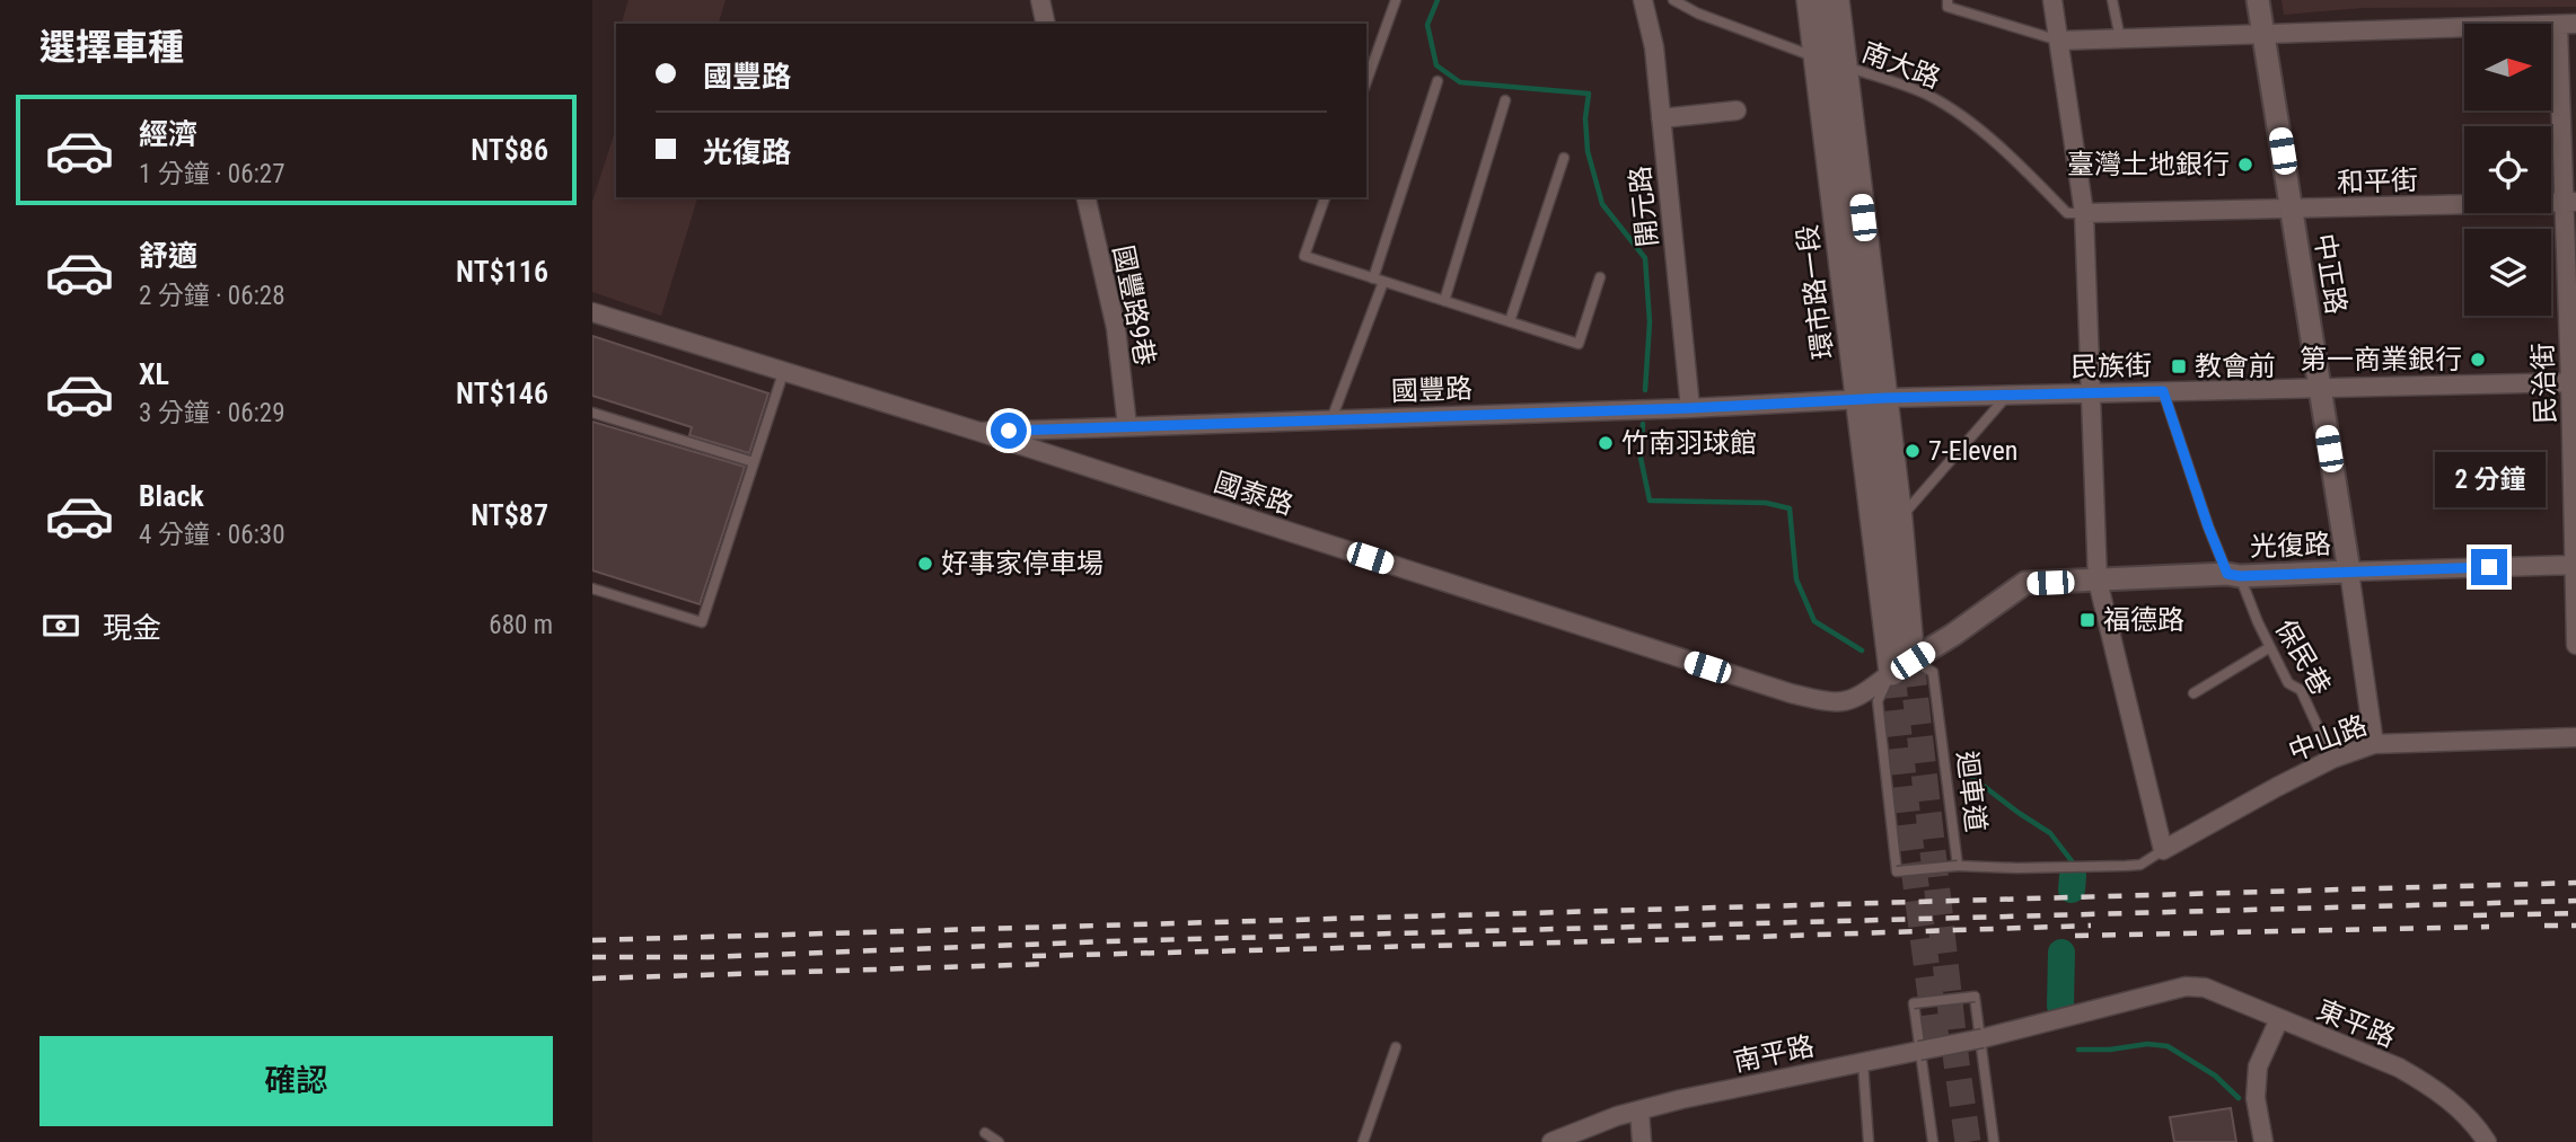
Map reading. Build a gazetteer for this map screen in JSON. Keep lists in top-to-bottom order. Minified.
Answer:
{"streets":{"main road":["環市路一段"],"street":["和平街","開元路","中正路","國豐路9巷","民族街","民治街","國豐路","國泰路","光復路","中山路","東平路","南平路"],"lane":["南大路","保民巷","迴車道"]},"crossings":[["南大路","和平街"],["南大路","環市路一段"],["和平街","中正路"],["和平街","民治街"],["開元路","國豐路"],["中正路","民族街"],["中正路","光復路"],["中正路","中山路"],["環市路一段","民族街"],["環市路一段","國豐路"],["環市路一段","國泰路"],["環市路一段","光復路"],["環市路一段","迴車道"],["國豐路9巷","國豐路"],["民族街","民治街"],["民族街","國豐路"],["民族街","保民巷"],["民治街","光復路"],["國豐路","國泰路"],["國泰路","光復路"],["國泰路","迴車道"],["光復路","保民巷"],["光復路","迴車道"],["保民巷","中山路"],["東平路","南平路"]],"places":{"other":["臺灣土地銀行","第一商業銀行","竹南羽球館","7-Eleven","好事家停車場"],"transit":["教會前","福德路"]},"north":"right","page":{"heading":"選擇車種","banner":["國豐路","光復路"],"list":[{"name":"經濟","note":"1 分鐘 · 06:27","value":"NT$86"},{"name":"舒適","note":"2 分鐘 · 06:28","value":"NT$116"},{"name":"XL","note":"3 分鐘 · 06:29","value":"NT$146"},{"name":"Black","note":"4 分鐘 · 06:30","value":"NT$87"}],"bubble":"2 分鐘","pay":["現金","680 m"],"buttons":"確認"}}
